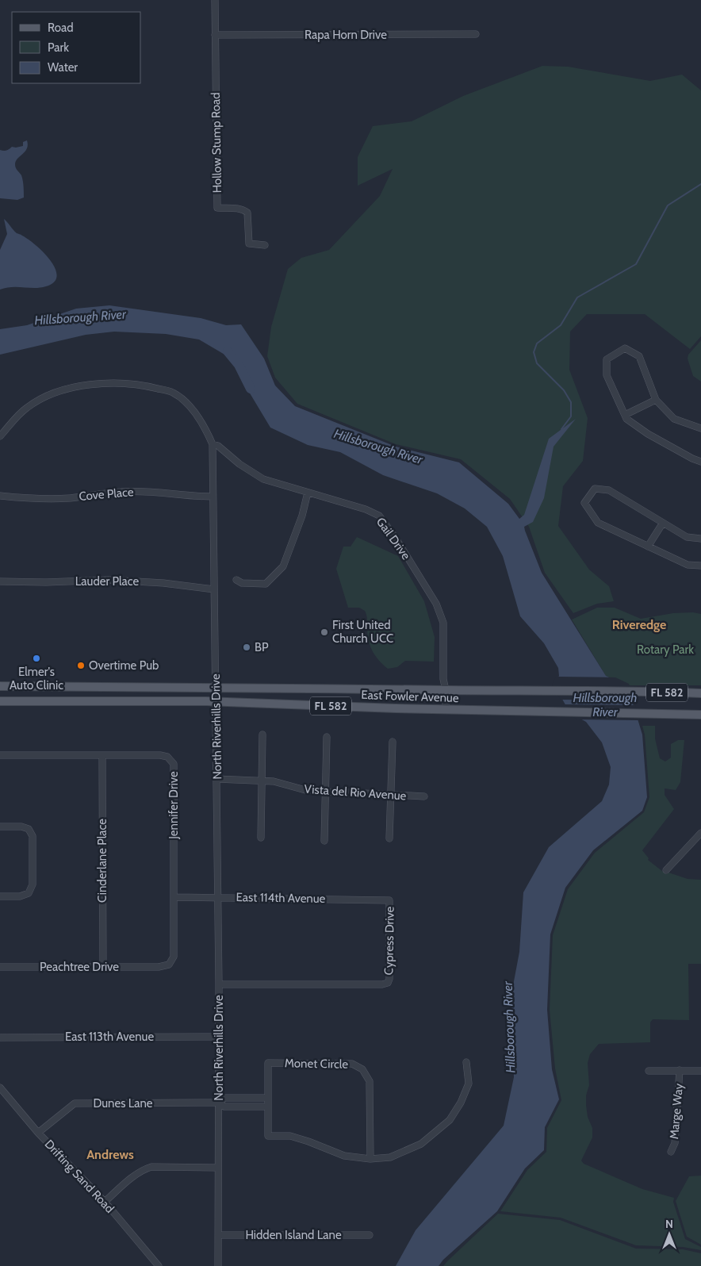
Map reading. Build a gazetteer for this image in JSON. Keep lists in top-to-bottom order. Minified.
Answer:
{"streets":{"main road":["FL 582","East Fowler Avenue"],"street":["Rapa Horn Drive","Hollow Stump Road","Cove Place","Gail Drive","Lauder Place","North Riverhills Drive","Vista del Rio Avenue","Jennifer Drive","Cinderlane Place","East 114th Avenue","Cypress Drive","Peachtree Drive","East 113th Avenue","Monet Circle","Dunes Lane","Marge Way","Drifting Sand Road","Hidden Island Lane"]},"crossings":[["Rapa Horn Drive","Hollow Stump Road"],["Cove Place","North Riverhills Drive"],["Gail Drive","East Fowler Avenue"],["Gail Drive","North Riverhills Drive"],["Lauder Place","North Riverhills Drive"],["East Fowler Avenue","North Riverhills Drive"],["North Riverhills Drive","Vista del Rio Avenue"],["North Riverhills Drive","East 114th Avenue"],["North Riverhills Drive","Cypress Drive"],["North Riverhills Drive","East 113th Avenue"],["North Riverhills Drive","Dunes Lane"],["North Riverhills Drive","Hidden Island Lane"],["Jennifer Drive","Cinderlane Place"],["Jennifer Drive","East 114th Avenue"],["Jennifer Drive","Peachtree Drive"],["Cinderlane Place","Peachtree Drive"],["East 114th Avenue","Cypress Drive"],["Monet Circle","Dunes Lane"],["Dunes Lane","Drifting Sand Road"]],"districts":["Riveredge","Andrews"],"water":["Hillsborough River"],"parks":["Rotary Park"],"places":["First United Church UCC","BP","Elmer's Auto Clinic","Overtime Pub"],"legend":["Road","Park","Water"],"north":"top"}
